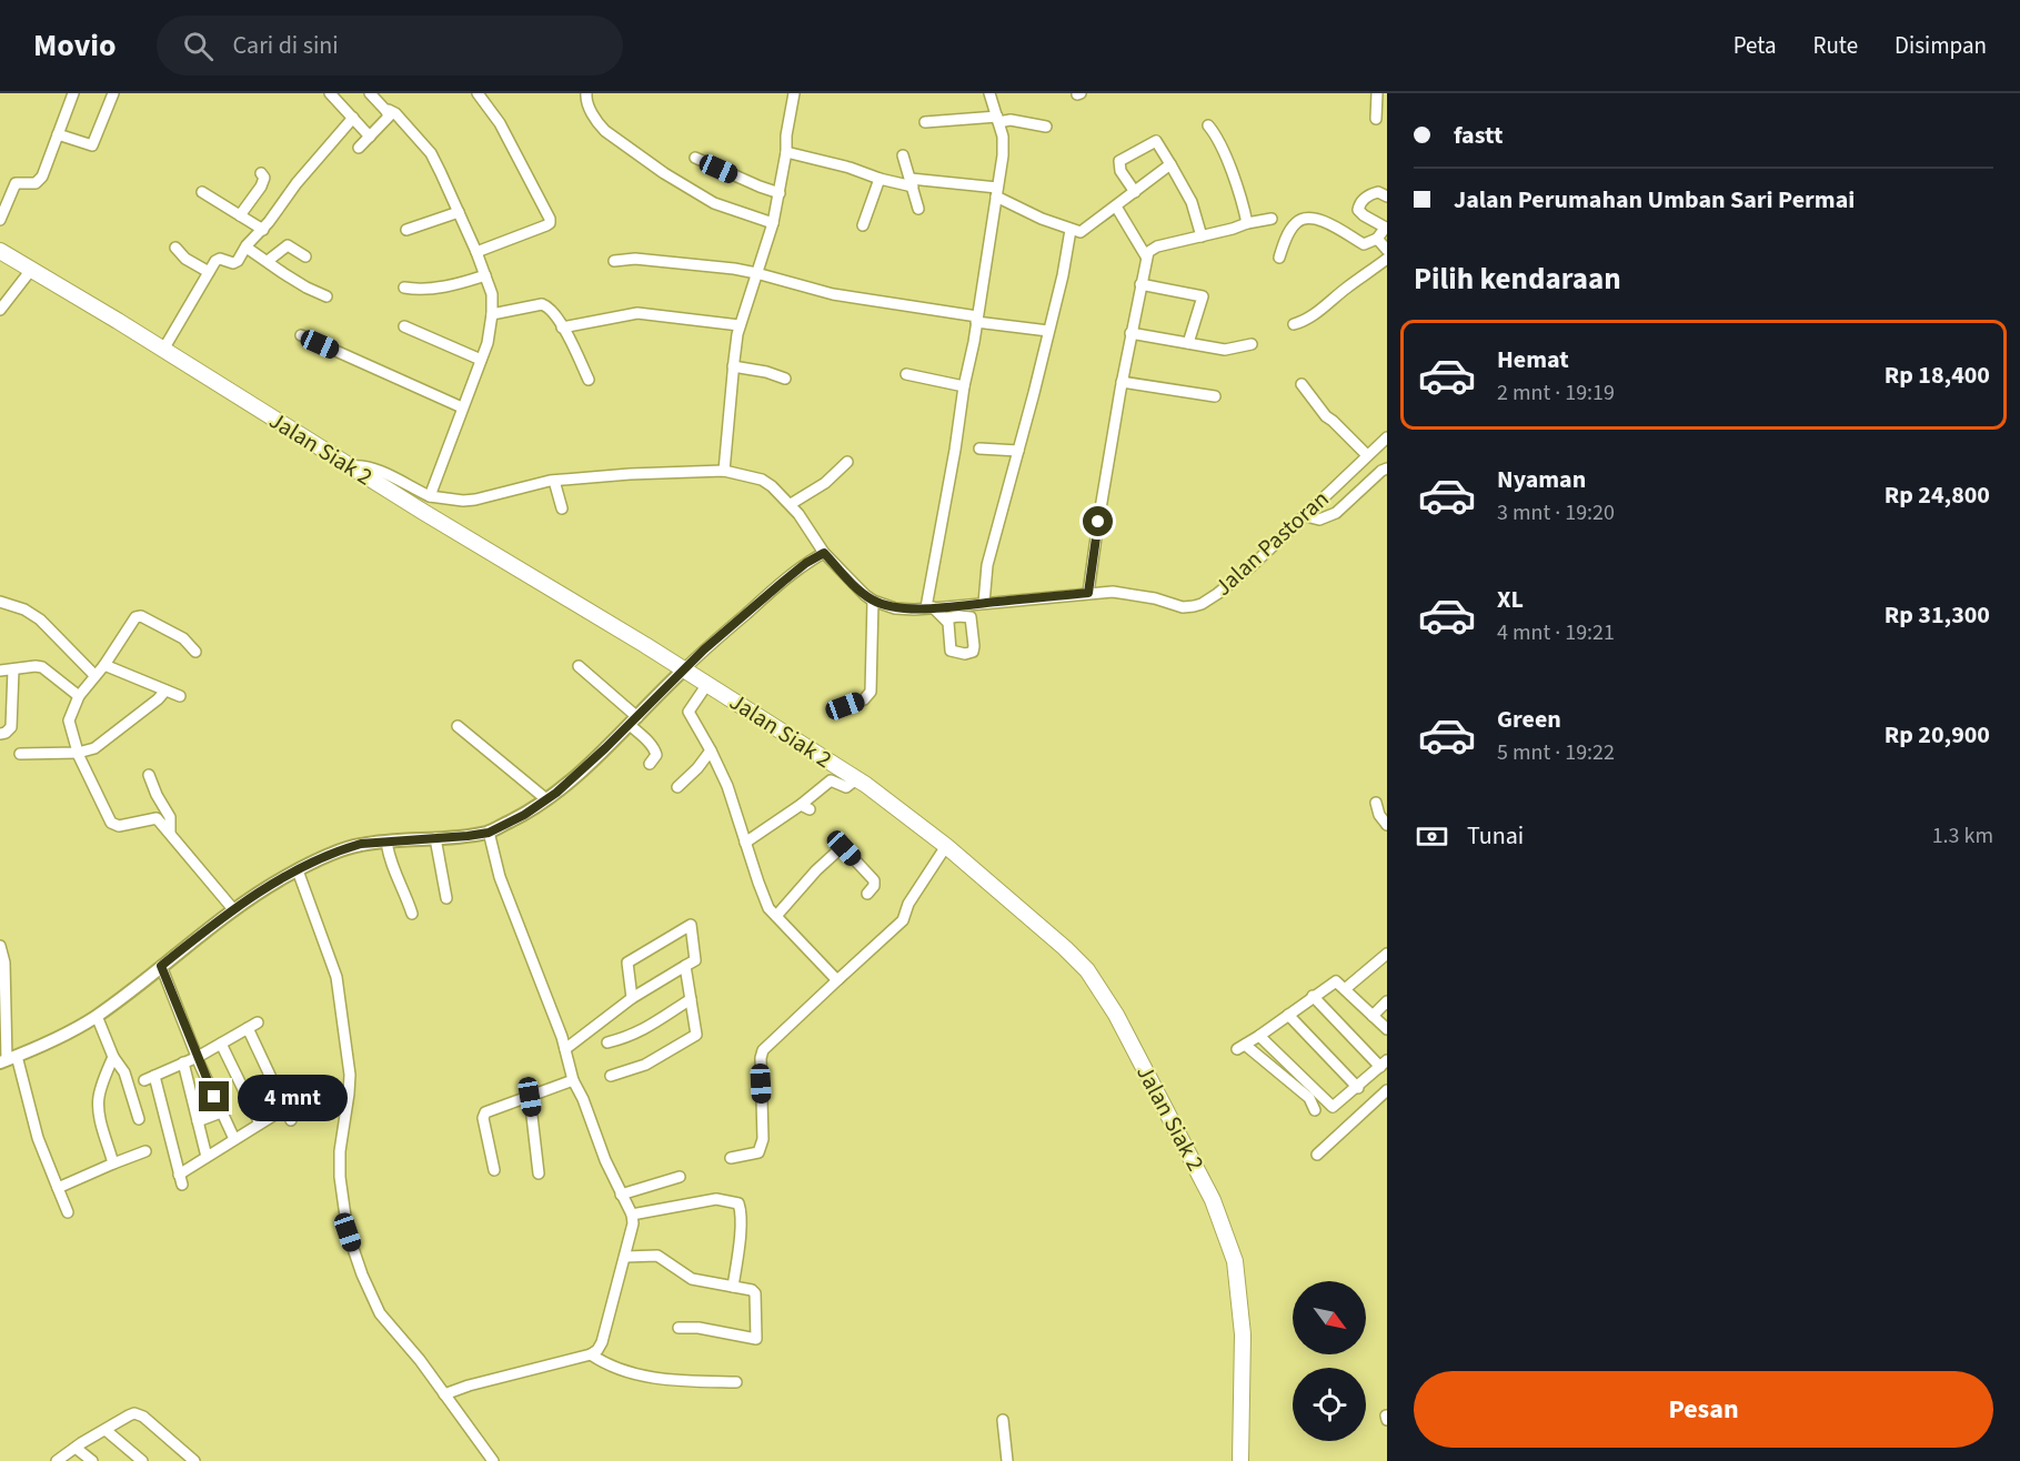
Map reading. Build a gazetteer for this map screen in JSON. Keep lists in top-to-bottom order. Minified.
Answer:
{"streets":{"highway":["Jalan Siak 2"],"street":["Jalan Pastoran"]},"crossings":[["Jalan Siak 2","Jalan Pastoran"]],"north":"bottom right","page":{"header":"Movio","search":"Cari di sini","nav":["Peta","Rute","Disimpan"],"banner":["fastt","Jalan Perumahan Umban Sari Permai"],"heading":"Pilih kendaraan","list":[{"name":"Hemat","note":"2 mnt · 19:19","value":"Rp 18,400"},{"name":"Nyaman","note":"3 mnt · 19:20","value":"Rp 24,800"},{"name":"XL","note":"4 mnt · 19:21","value":"Rp 31,300"},{"name":"Green","note":"5 mnt · 19:22","value":"Rp 20,900"}],"pay":["Tunai","1.3 km"],"bubble":"4 mnt","buttons":"Pesan"}}
